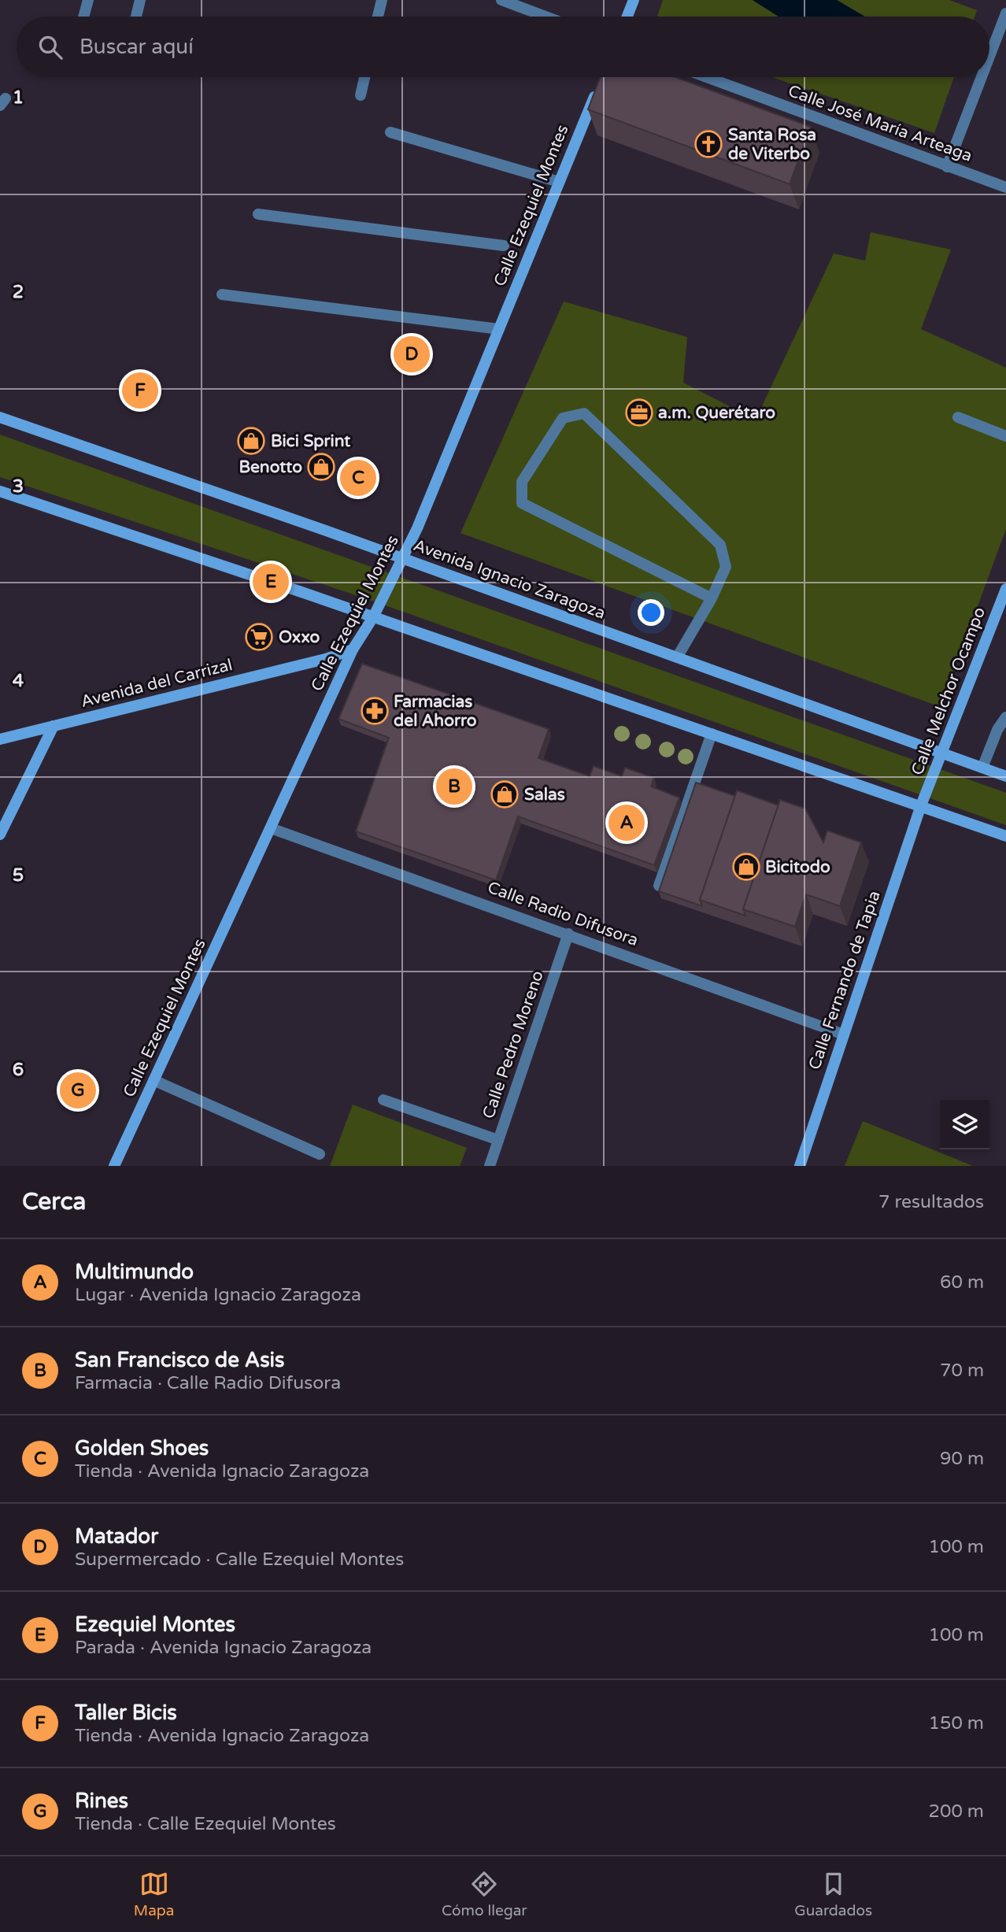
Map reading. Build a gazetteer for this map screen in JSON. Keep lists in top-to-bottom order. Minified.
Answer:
{"streets":{"main road":["Calle Ezequiel Montes","Avenida Ignacio Zaragoza","Avenida del Carrizal","Calle Melchor Ocampo","Calle Fernando de Tapia"],"street":["Calle José María Arteaga","Calle Radio Difusora","Calle Pedro Moreno"]},"crossings":[["Calle Ezequiel Montes","Avenida Ignacio Zaragoza"],["Calle Ezequiel Montes","Avenida del Carrizal"],["Calle Ezequiel Montes","Calle Radio Difusora"],["Avenida Ignacio Zaragoza","Calle Melchor Ocampo"],["Calle Melchor Ocampo","Calle Fernando de Tapia"],["Calle Radio Difusora","Calle Fernando de Tapia"],["Calle Radio Difusora","Calle Pedro Moreno"]],"places":{"church":["Santa Rosa de Viterbo"],"office":["a.m. Querétaro"],"shop":["Bici Sprint","Benotto","Salas","Bicitodo"],"supermarket":["Oxxo"],"pharmacy":["Farmacias del Ahorro"]},"page":{"search":"Buscar aquí","pins":["D","F","C","E","B","A","G"],"heading":["Cerca","7 resultados"],"list":[{"mark":"A","name":"Multimundo","note":"Lugar · Avenida Ignacio Zaragoza","value":"60 m"},{"mark":"B","name":"San Francisco de Asis","note":"Farmacia · Calle Radio Difusora","value":"70 m"},{"mark":"C","name":"Golden Shoes","note":"Tienda · Avenida Ignacio Zaragoza","value":"90 m"},{"mark":"D","name":"Matador","note":"Supermercado · Calle Ezequiel Montes","value":"100 m"},{"mark":"E","name":"Ezequiel Montes","note":"Parada · Avenida Ignacio Zaragoza","value":"100 m"},{"mark":"F","name":"Taller Bicis","note":"Tienda · Avenida Ignacio Zaragoza","value":"150 m"},{"mark":"G","name":"Rines","note":"Tienda · Calle Ezequiel Montes","value":"200 m"}],"nav":["Mapa","Cómo llegar","Guardados"]},"grid":{"rows":["1","2","3","4","5","6"]}}
